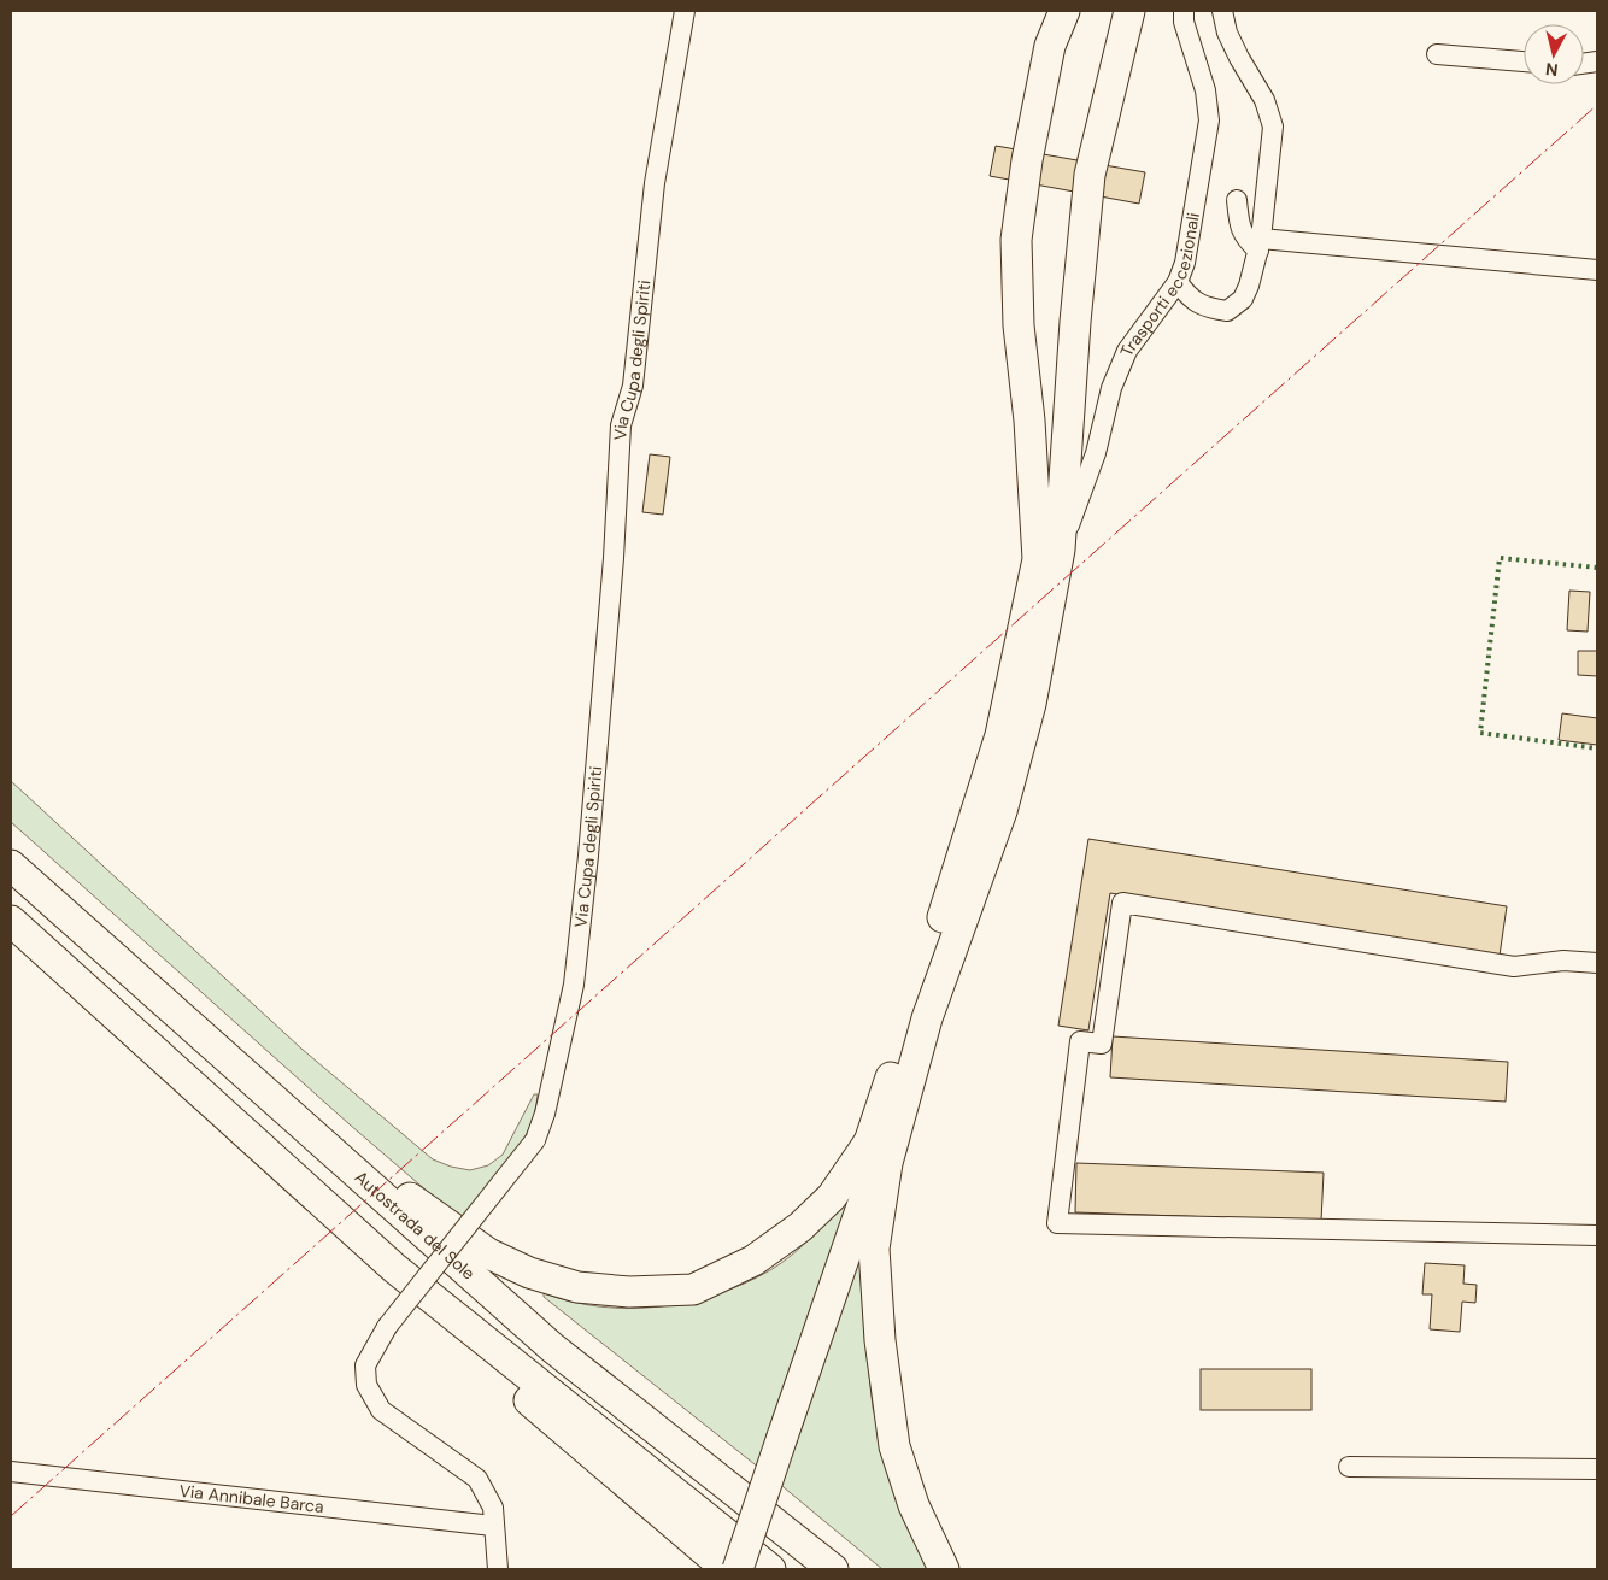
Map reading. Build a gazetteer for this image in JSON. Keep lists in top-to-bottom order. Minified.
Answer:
{"streets":{"highway":["Autostrada del Sole"],"street":["Trasporti eccezionali","Via Cupa degli Spiriti","Via Annibale Barca"]},"crossings":[["Via Cupa degli Spiriti","Via Annibale Barca"]],"north":"bottom"}
